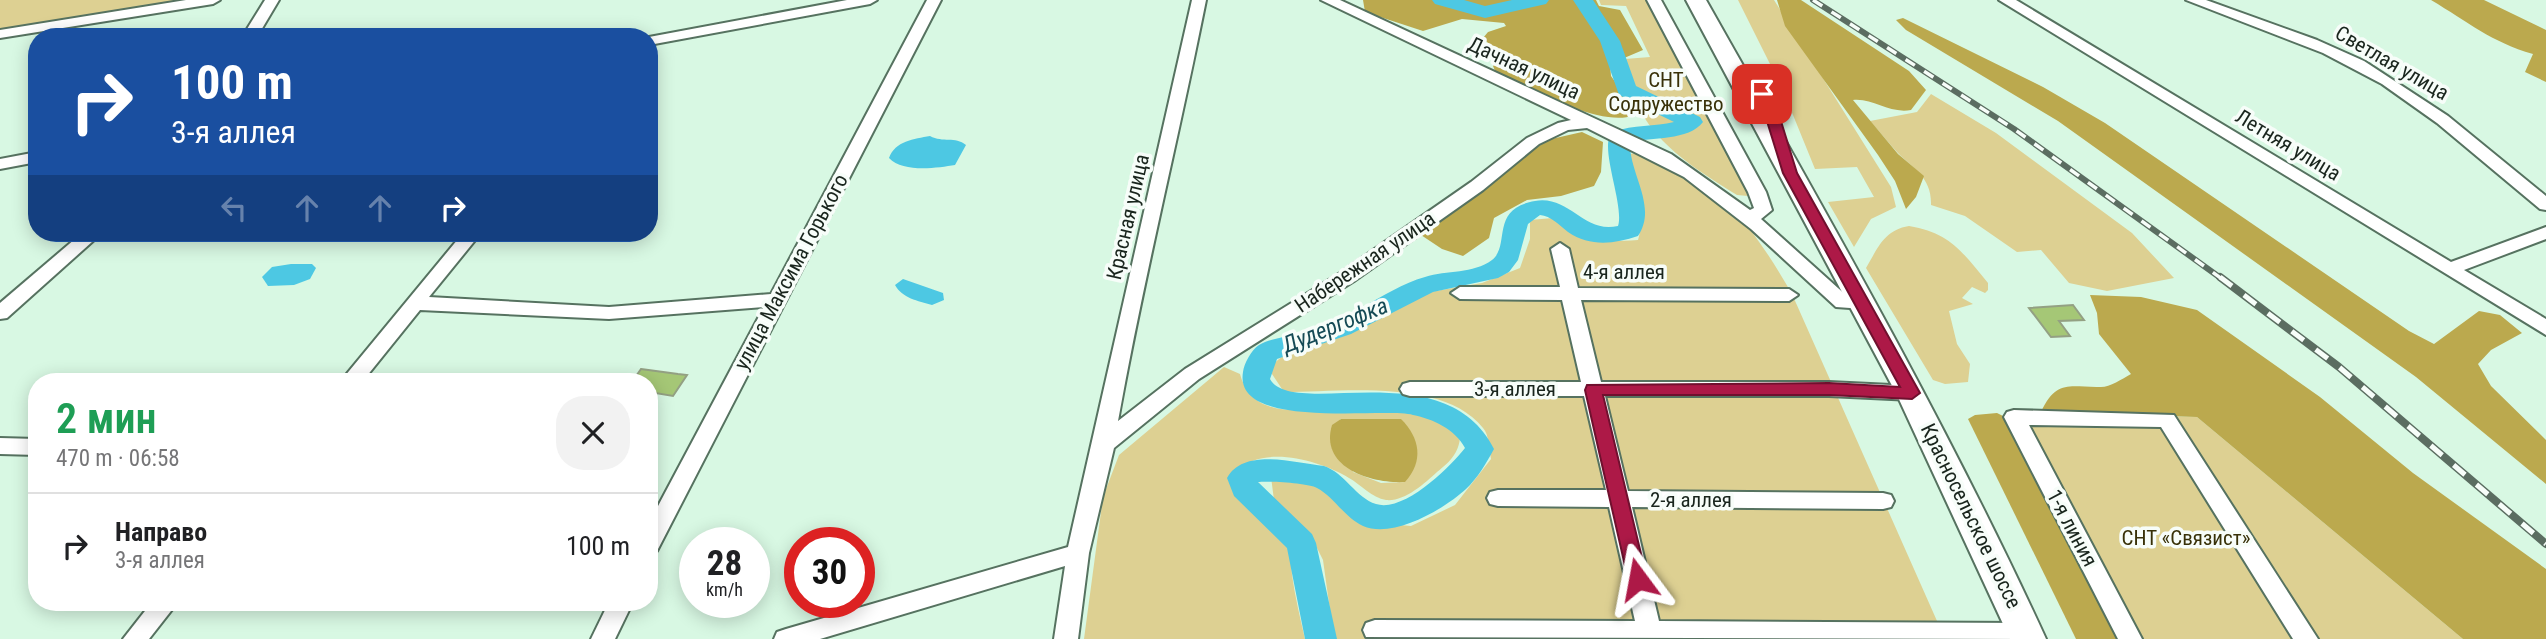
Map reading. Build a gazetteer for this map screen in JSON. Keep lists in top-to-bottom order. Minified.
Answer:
{"streets":{"highway":["Красносельское шоссе"],"street":["Светлая улица","Дачная улица","Летняя улица","Красная улица","Набережная улица","улица Максима Горького","4-я аллея","3-я аллея","2-я аллея","1-я линия"]},"crossings":[["Дачная улица","Набережная улица"],["Дачная улица","Красносельское шоссе"],["Красная улица","Набережная улица"],["3-я аллея","Красносельское шоссе"]],"water":["Дудергофка"],"parks":["СНТ Содружество","СНТ «Связист»"],"page":{"turn":["100 m","3-я аллея"],"heading":["2 мин","470 m · 06:58"],"list":[{"name":"Направо","note":"3-я аллея","value":"100 m"}],"speed":"28 km/h","limit":"30"}}
